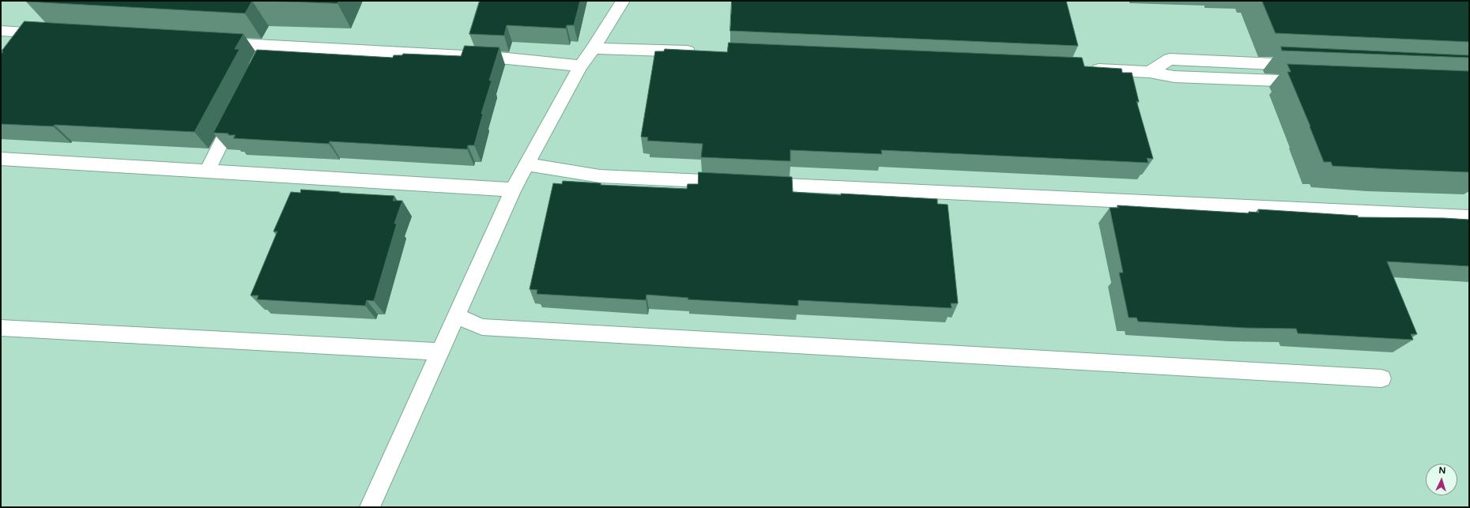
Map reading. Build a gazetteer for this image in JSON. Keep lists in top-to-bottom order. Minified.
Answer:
{"north":"top"}
